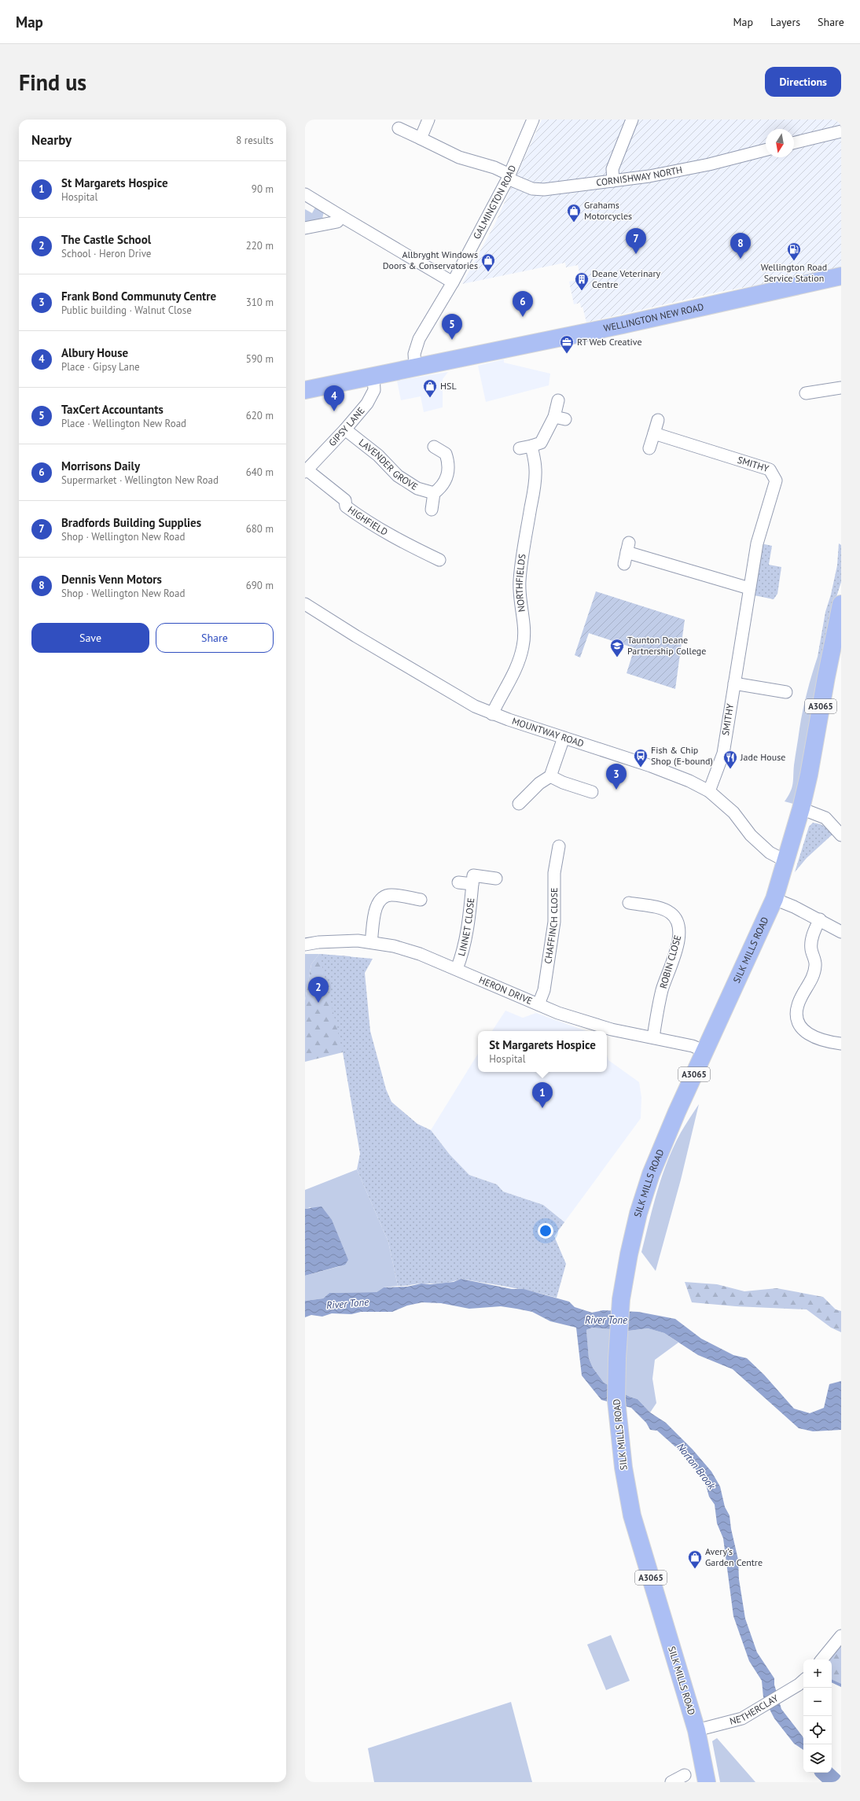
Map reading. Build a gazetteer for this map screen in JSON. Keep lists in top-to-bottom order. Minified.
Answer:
{"streets":{"main road":["WELLINGTON NEW ROAD","A3065","SILK MILLS ROAD"],"street":["CORNISHWAY NORTH","GALMINGTON ROAD","GIPSY LANE","LAVENDER GROVE","SMITHY","HIGHFIELD","NORTHFIELDS","MOUNTWAY ROAD","CHAFFINCH CLOSE","LINNET CLOSE","ROBIN CLOSE","HERON DRIVE","NETHERCLAY"]},"crossings":[["CORNISHWAY NORTH","GALMINGTON ROAD"],["GALMINGTON ROAD","WELLINGTON NEW ROAD"],["WELLINGTON NEW ROAD","GIPSY LANE"],["GIPSY LANE","LAVENDER GROVE"],["GIPSY LANE","HIGHFIELD"],["SMITHY","MOUNTWAY ROAD"],["NORTHFIELDS","MOUNTWAY ROAD"],["MOUNTWAY ROAD","SILK MILLS ROAD"],["CHAFFINCH CLOSE","HERON DRIVE"],["LINNET CLOSE","HERON DRIVE"],["SILK MILLS ROAD","HERON DRIVE"],["SILK MILLS ROAD","NETHERCLAY"],["ROBIN CLOSE","HERON DRIVE"]],"water":["River Tone","Norton Brook"],"places":{"shop":["Grahams Motorcycles","Allbryght Windows Doors & Conservatories","HSL","Avery's Garden Centre"],"fuel station":["Wellington Road Service Station"],"building":["Deane Veterinary Centre"],"office":["RT Web Creative"],"school or university":["Taunton Deane Partnership College"],"bus stop":["Fish & Chip Shop (E-bound)"],"restaurant":["Jade House"]},"north":"bottom","page":{"header":"Map","nav":["Map","Layers","Share"],"buttons":["Directions",["Save","Share"]],"title":"Find us","heading":["Nearby","8 results"],"list":[{"mark":"1","name":"St Margarets Hospice","note":"Hospital","value":"90 m"},{"mark":"2","name":"The Castle School","note":"School · Heron Drive","value":"220 m"},{"mark":"3","name":"Frank Bond Communuty Centre","note":"Public building · Walnut Close","value":"310 m"},{"mark":"4","name":"Albury House","note":"Place · Gipsy Lane","value":"590 m"},{"mark":"5","name":"TaxCert Accountants","note":"Place · Wellington New Road","value":"620 m"},{"mark":"6","name":"Morrisons Daily","note":"Supermarket · Wellington New Road","value":"640 m"},{"mark":"7","name":"Bradfords Building Supplies","note":"Shop · Wellington New Road","value":"680 m"},{"mark":"8","name":"Dennis Venn Motors","note":"Shop · Wellington New Road","value":"690 m"}],"pins":["7","8","6","5","4","3","2","1"],"popup":["St Margarets Hospice","Hospital"],"map_buttons":["+","−"]}}
